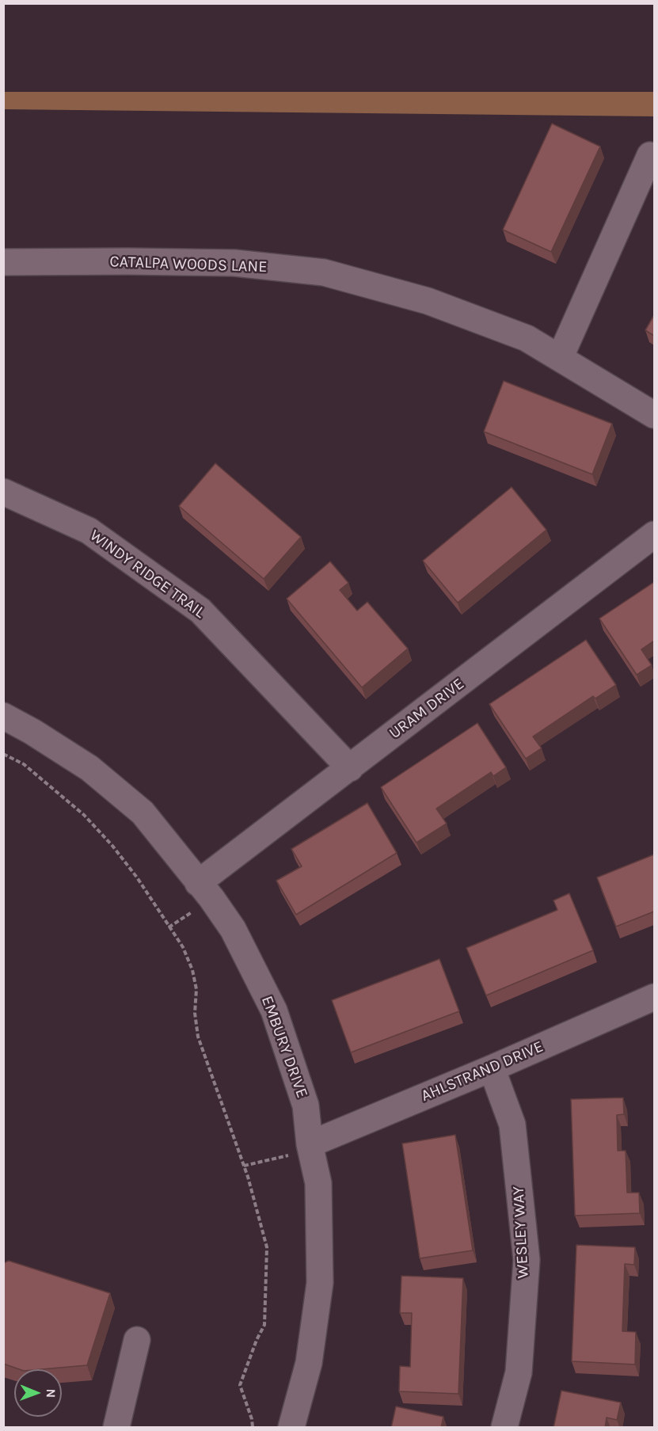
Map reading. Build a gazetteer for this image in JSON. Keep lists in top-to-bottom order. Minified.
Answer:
{"streets":{"street":["CATALPA WOODS LANE","WINDY RIDGE TRAIL","URAM DRIVE","EMBURY DRIVE","AHLSTRAND DRIVE","WESLEY WAY"]},"crossings":[["WINDY RIDGE TRAIL","URAM DRIVE"],["URAM DRIVE","EMBURY DRIVE"],["EMBURY DRIVE","AHLSTRAND DRIVE"],["AHLSTRAND DRIVE","WESLEY WAY"]],"north":"right"}
